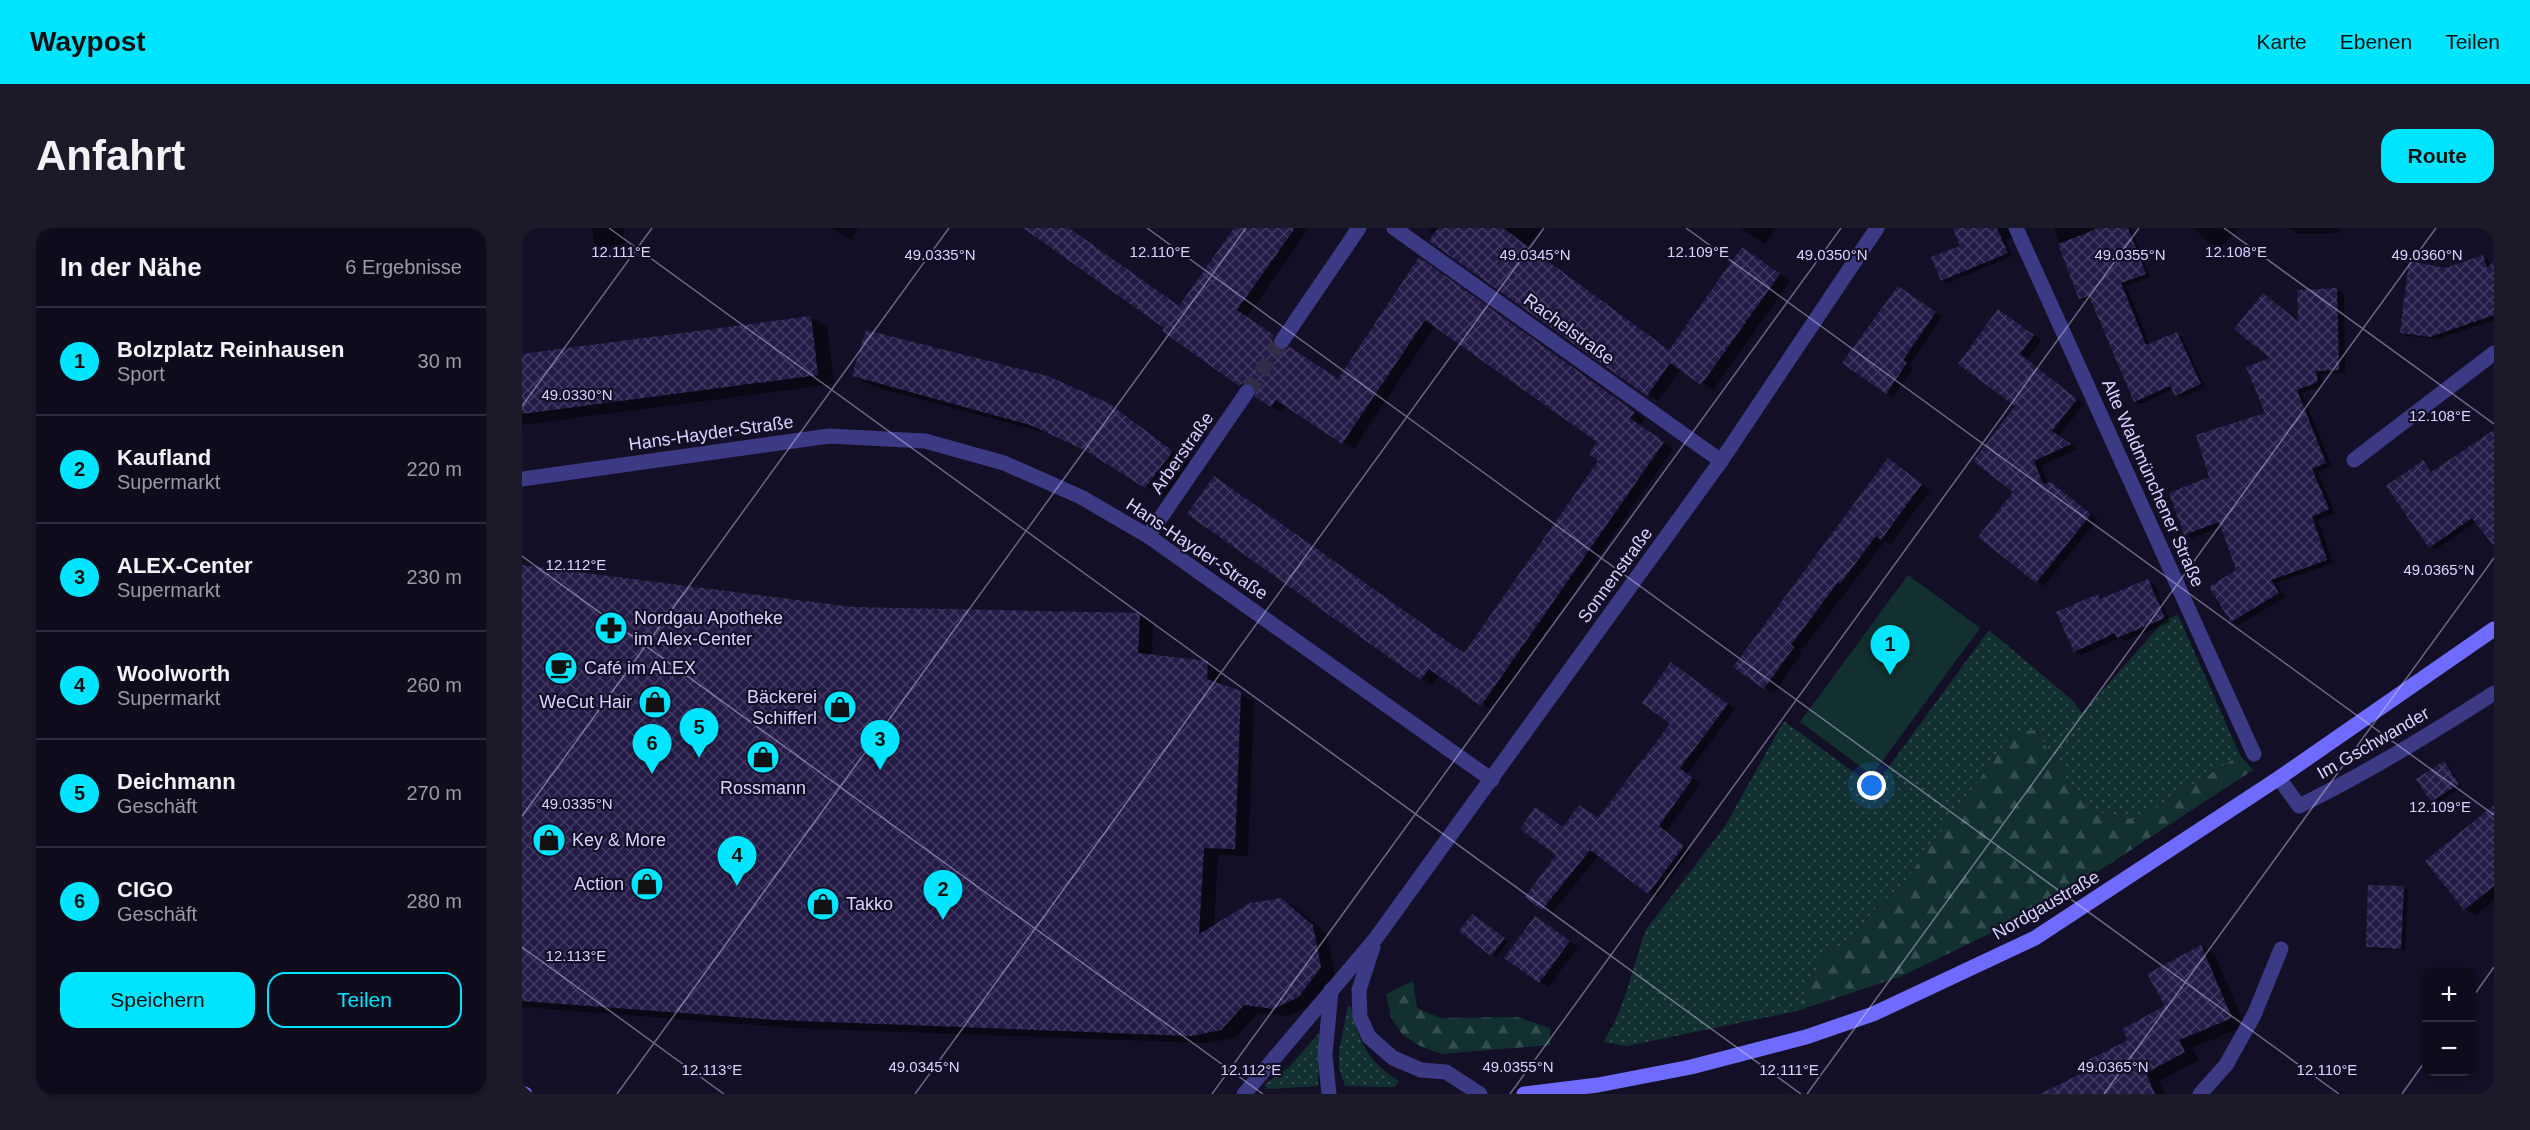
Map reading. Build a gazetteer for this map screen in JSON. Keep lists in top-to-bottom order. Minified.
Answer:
{"streets":{"main road":["Nordgaustraße"],"street":["Rachelstraße","Hans-Hayder-Straße","Arberstraße","Alte Waldmünchener Straße","Sonnenstraße","Im Gschwander"]},"crossings":[["Rachelstraße","Sonnenstraße"],["Hans-Hayder-Straße","Arberstraße"],["Hans-Hayder-Straße","Sonnenstraße"],["Im Gschwander","Nordgaustraße"]],"places":{"pharmacy":["Nordgau Apotheke im Alex-Center"],"cafe":["Café im ALEX"],"shop":["WeCut Hair","Bäckerei Schifferl","Rossmann","Key & More","Action","Takko"]},"page":{"header":"Waypost","nav":["Karte","Ebenen","Teilen"],"buttons":["Route",["Speichern","Teilen"]],"title":"Anfahrt","heading":["In der Nähe","6 Ergebnisse"],"list":[{"mark":"1","name":"Bolzplatz Reinhausen","note":"Sport","value":"30 m"},{"mark":"2","name":"Kaufland","note":"Supermarkt","value":"220 m"},{"mark":"3","name":"ALEX-Center","note":"Supermarkt","value":"230 m"},{"mark":"4","name":"Woolworth","note":"Supermarkt","value":"260 m"},{"mark":"5","name":"Deichmann","note":"Geschäft","value":"270 m"},{"mark":"6","name":"CIGO","note":"Geschäft","value":"280 m"}],"pins":["1","5","3","6","4","2"],"map_buttons":["+","−"]},"coordinates":["12.111°E","12.110°E","12.109°E","12.108°E","49.0335°N","49.0345°N","49.0350°N","49.0355°N","49.0360°N","49.0330°N","12.112°E","49.0365°N","12.113°E"]}
